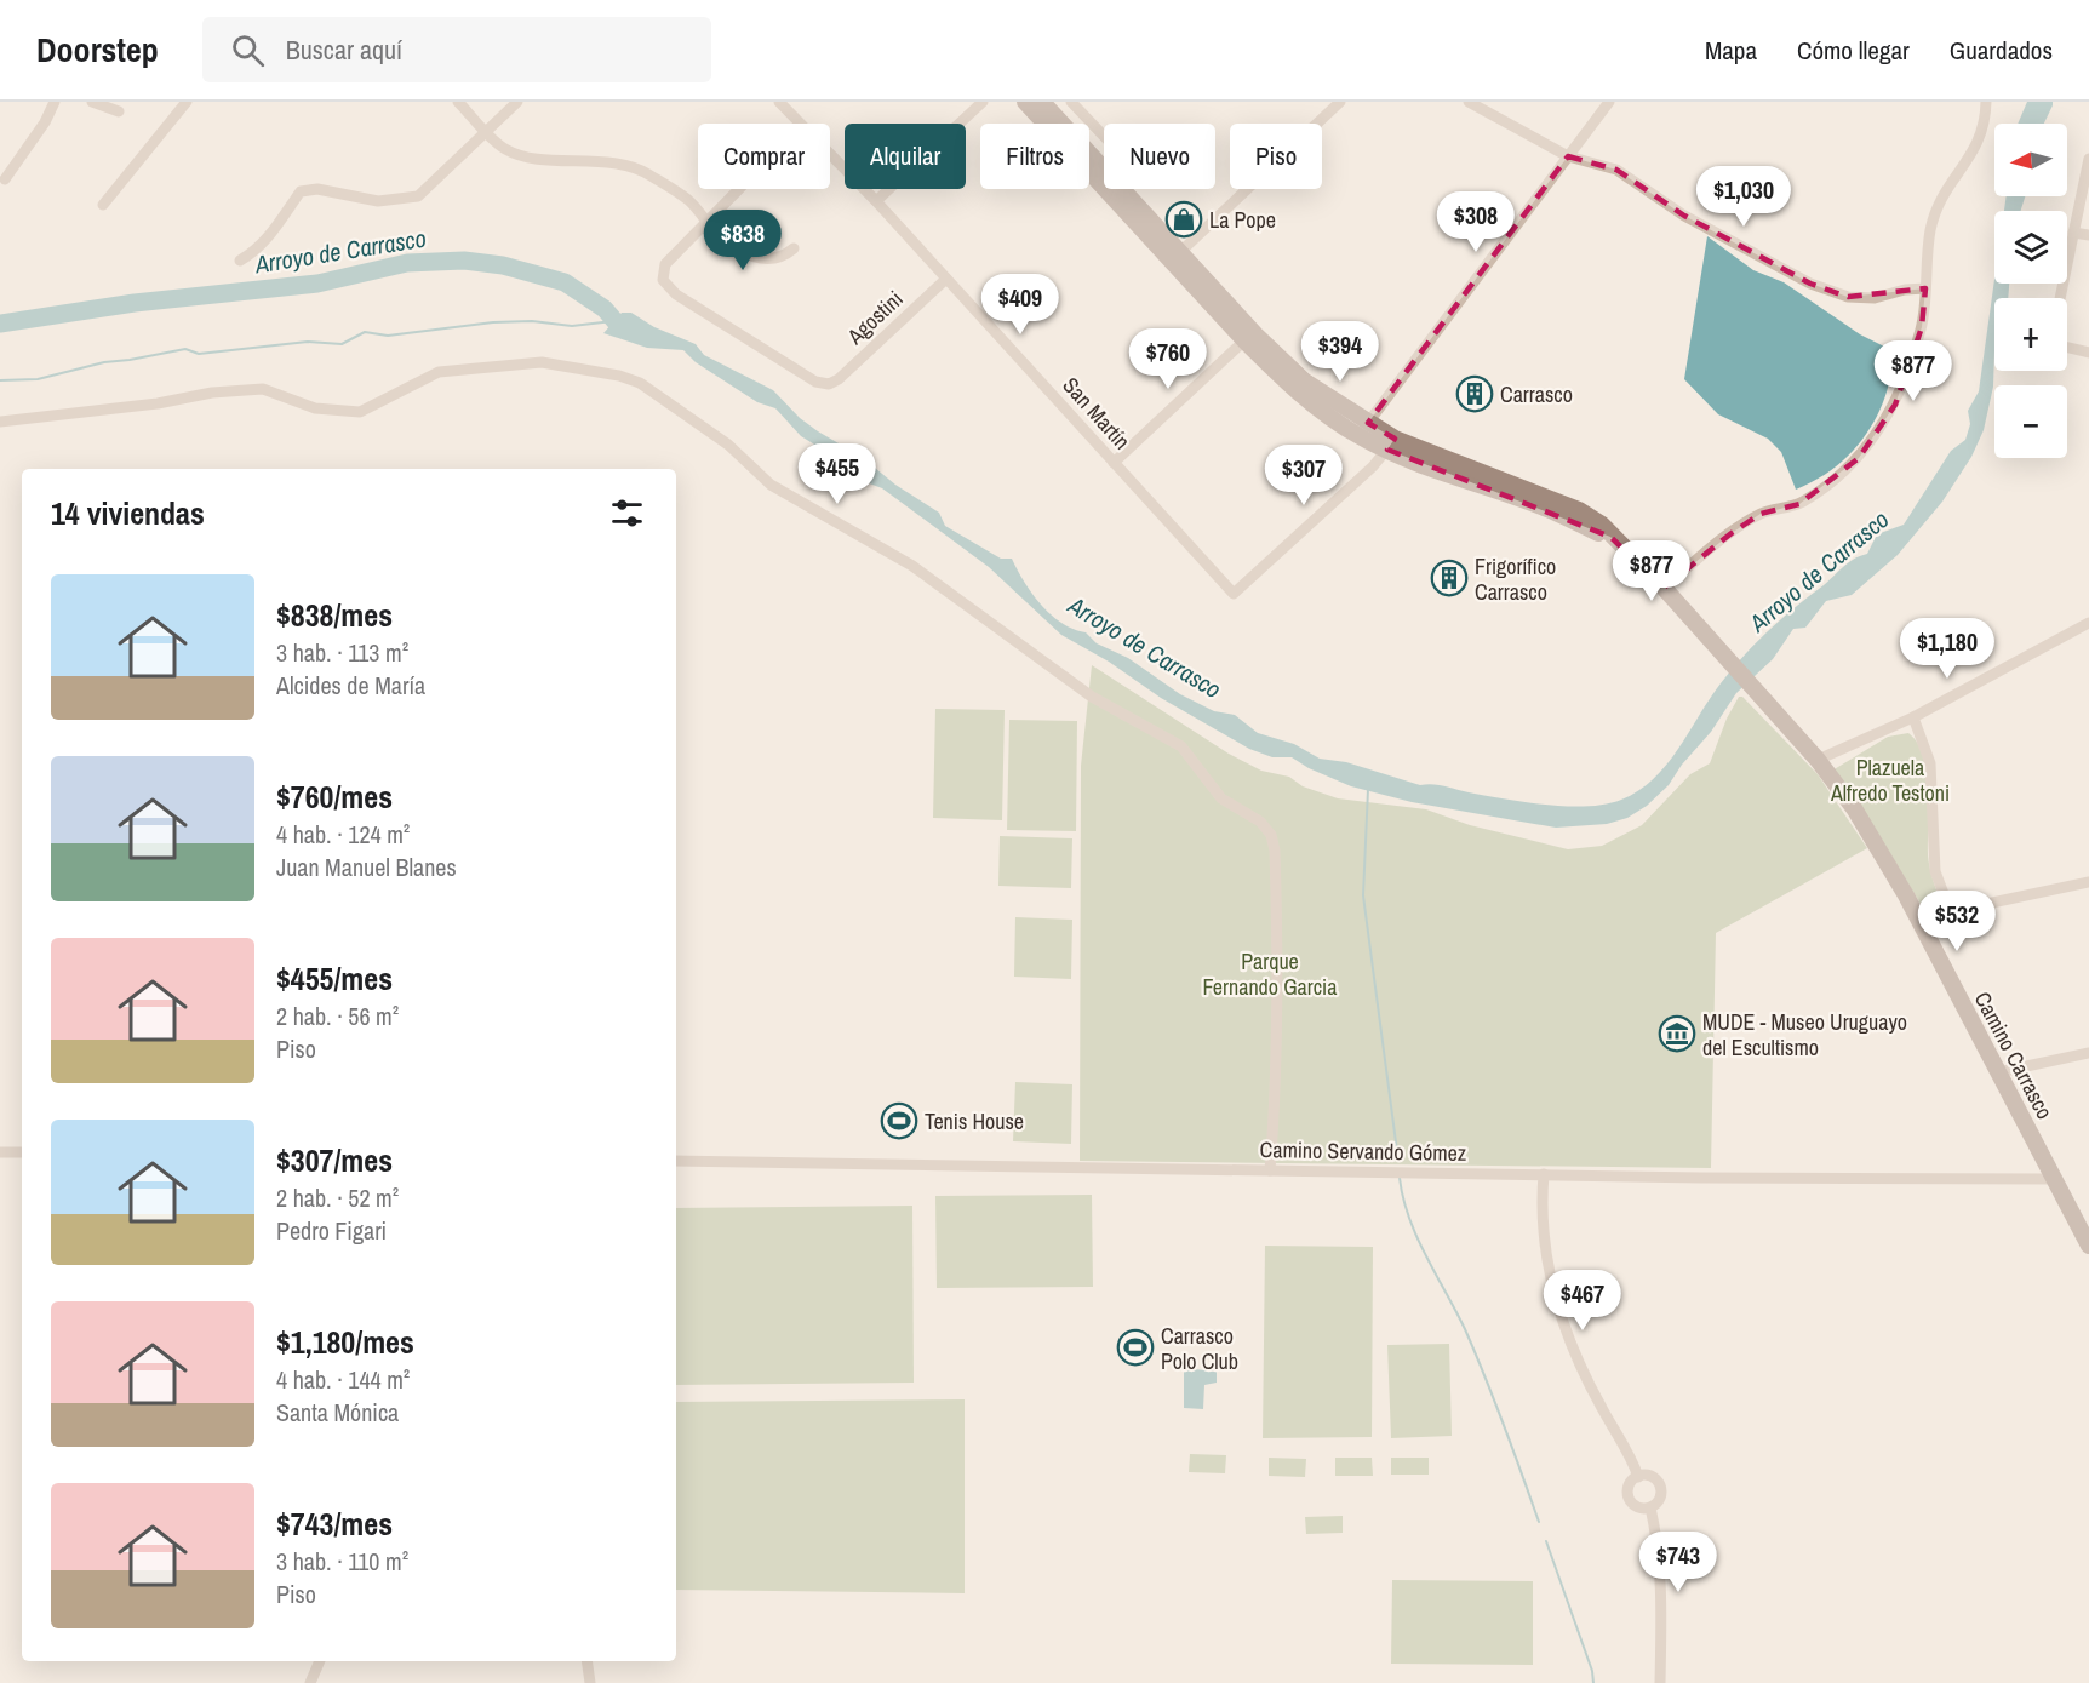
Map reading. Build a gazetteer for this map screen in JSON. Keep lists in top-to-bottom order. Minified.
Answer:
{"streets":{"main road":["Camino Carrasco"],"street":["Agostini","San Martín","Camino Servando Gómez"]},"crossings":[["Agostini","San Martín"],["San Martín","Camino Carrasco"],["Camino Carrasco","Camino Servando Gómez"]],"water":["Arroyo de Carrasco"],"parks":["Plazuela Alfredo Testoni","Parque Fernando Garcia"],"places":{"shop":["La Pope"],"building":["Carrasco","Frigorífico Carrasco"],"museum":["MUDE - Museo Uruguayo del Escultismo"],"sports":["Tenis House","Carrasco Polo Club"]},"north":"left","page":{"header":"Doorstep","search":"Buscar aquí","nav":["Mapa","Cómo llegar","Guardados"],"map_buttons":["+","−"],"chip":["Comprar","Alquilar","Filtros","Nuevo","Piso"],"price":["$1,030","$308","$838","$409","$394","$760","$877","$455","$307","$877","$1,180","$532","$467","$743"],"heading":"14 viviendas","list":[{"name":"$838/mes","note":"3 hab. · 113 m² · Alcides de María"},{"name":"$760/mes","note":"4 hab. · 124 m² · Juan Manuel Blanes"},{"name":"$455/mes","note":"2 hab. · 56 m² · Piso"},{"name":"$307/mes","note":"2 hab. · 52 m² · Pedro Figari"},{"name":"$1,180/mes","note":"4 hab. · 144 m² · Santa Mónica"},{"name":"$743/mes","note":"3 hab. · 110 m² · Piso"}]}}
